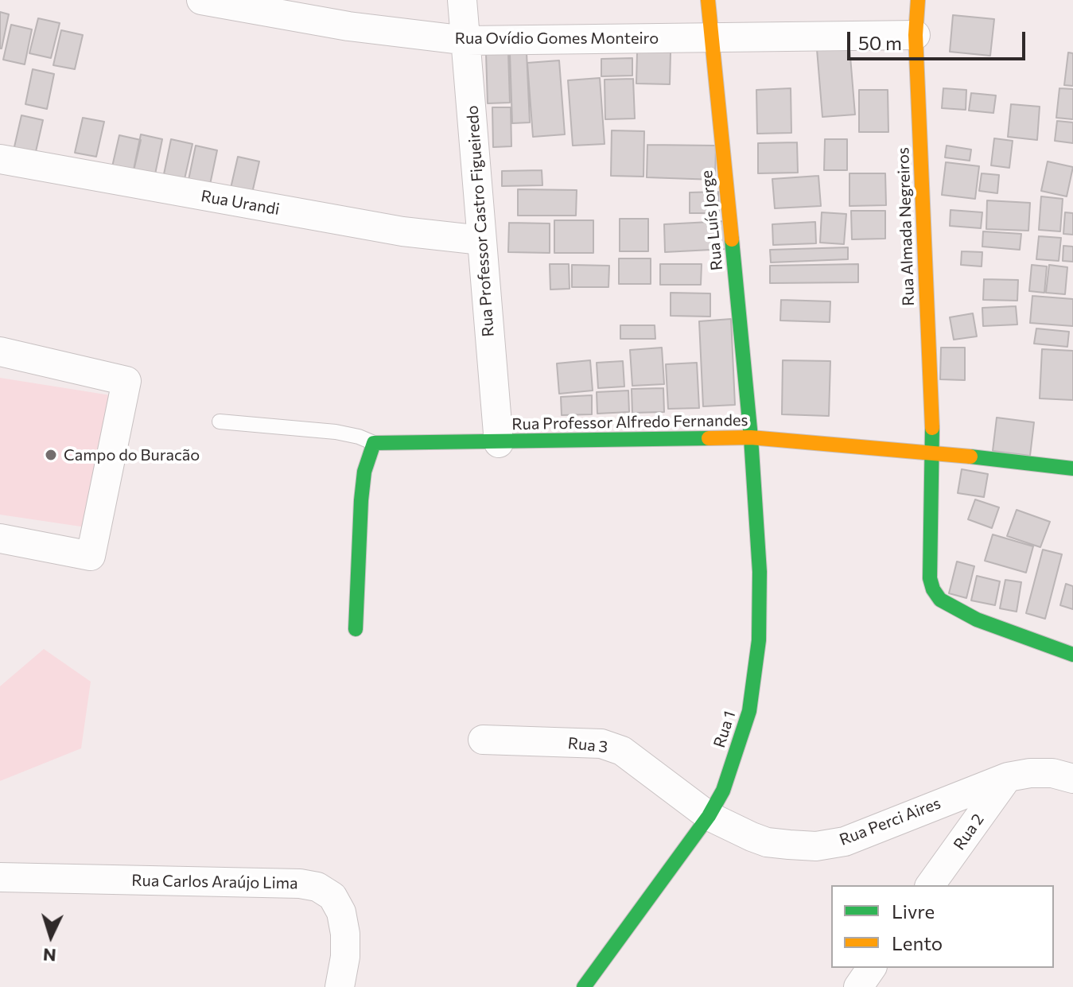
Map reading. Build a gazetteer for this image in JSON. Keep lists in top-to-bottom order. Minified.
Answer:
{"streets":{"street":["Rua Ovídio Gomes Monteiro","Rua Urandi","Rua Luís Jorge","Rua Professor Castro Figueiredo","Rua Almada Negreiros","Rua Professor Alfredo Fernandes","Rua 1","Rua 3","Rua Perci Aires","Rua 2","Rua Carlos Araújo Lima"]},"crossings":[["Rua Ovídio Gomes Monteiro","Rua Luís Jorge"],["Rua Ovídio Gomes Monteiro","Rua Professor Castro Figueiredo"],["Rua Ovídio Gomes Monteiro","Rua Almada Negreiros"],["Rua Urandi","Rua Professor Castro Figueiredo"],["Rua Luís Jorge","Rua Professor Alfredo Fernandes"],["Rua Luís Jorge","Rua 1"],["Rua Professor Castro Figueiredo","Rua Professor Alfredo Fernandes"],["Rua Almada Negreiros","Rua Professor Alfredo Fernandes"],["Rua Professor Alfredo Fernandes","Rua 1"],["Rua 1","Rua 3"],["Rua 1","Rua Perci Aires"],["Rua 3","Rua Perci Aires"],["Rua Perci Aires","Rua 2"]],"places":["Campo do Buracão"],"legend":["Livre","Lento"],"scale_bar":"50 m","north":"bottom"}
